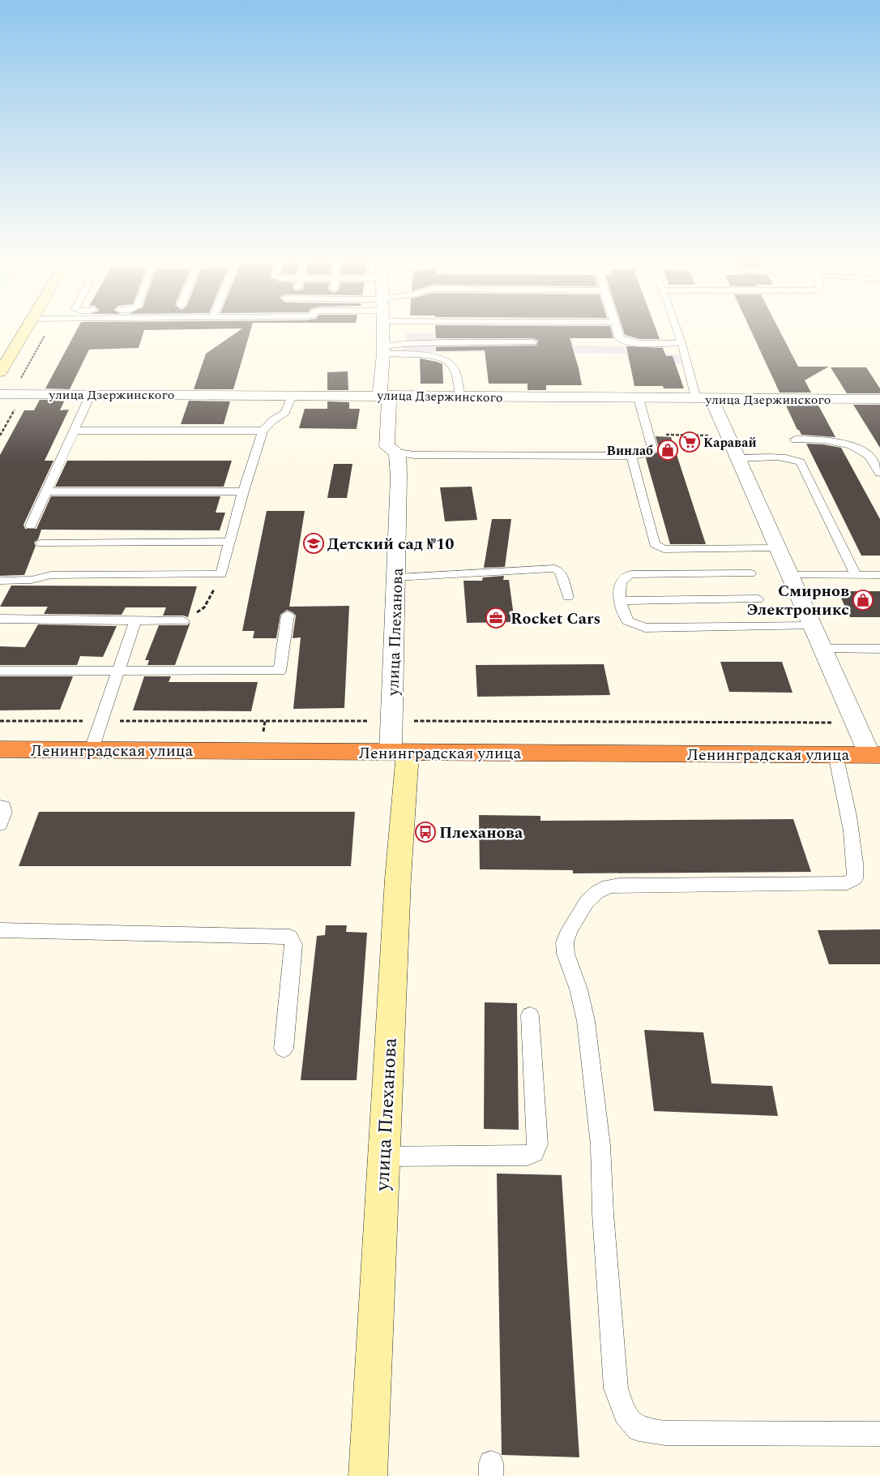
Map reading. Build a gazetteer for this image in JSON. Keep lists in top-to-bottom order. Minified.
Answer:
{"streets":{"highway":["Ленинградская улица"],"street":["улица Дзержинского","улица Плеханова"]},"crossings":[["улица Плеханова","Ленинградская улица"]],"places":{"supermarket":["Каравай"],"shop":["Винлаб","Смирнов Электроникс"],"school or university":["Детский сад №10"],"office":["Rocket Cars"],"bus stop":["Плеханова"]}}
